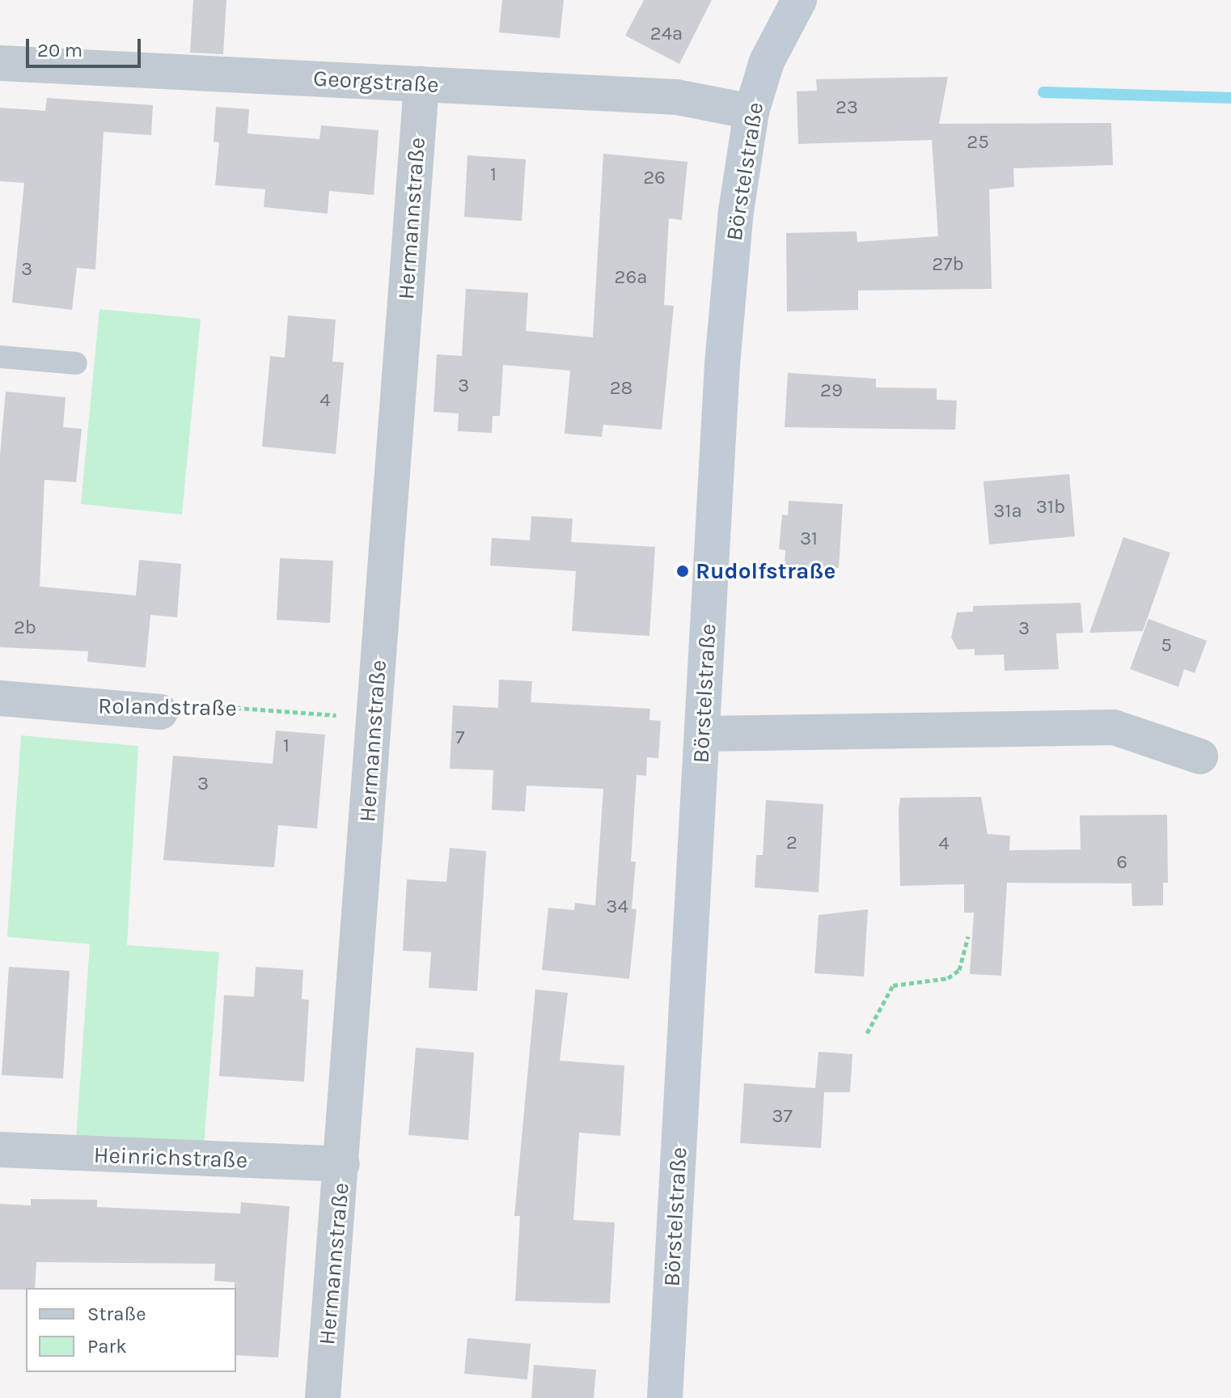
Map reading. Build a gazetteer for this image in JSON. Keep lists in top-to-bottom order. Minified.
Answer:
{"streets":{"street":["Georgstraße","Börstelstraße","Hermannstraße","Rolandstraße","Heinrichstraße"]},"crossings":[["Georgstraße","Börstelstraße"],["Georgstraße","Hermannstraße"],["Hermannstraße","Rolandstraße"],["Hermannstraße","Heinrichstraße"]],"places":["Rudolfstraße"],"house_numbers":["24a","23","25","1","26","27b","3","26a","3","28","29","4","31b","31a","31","2b","3","5","7","1","3","2","4","6","34","37"],"legend":["Straße","Park"],"scale_bar":"20 m"}
